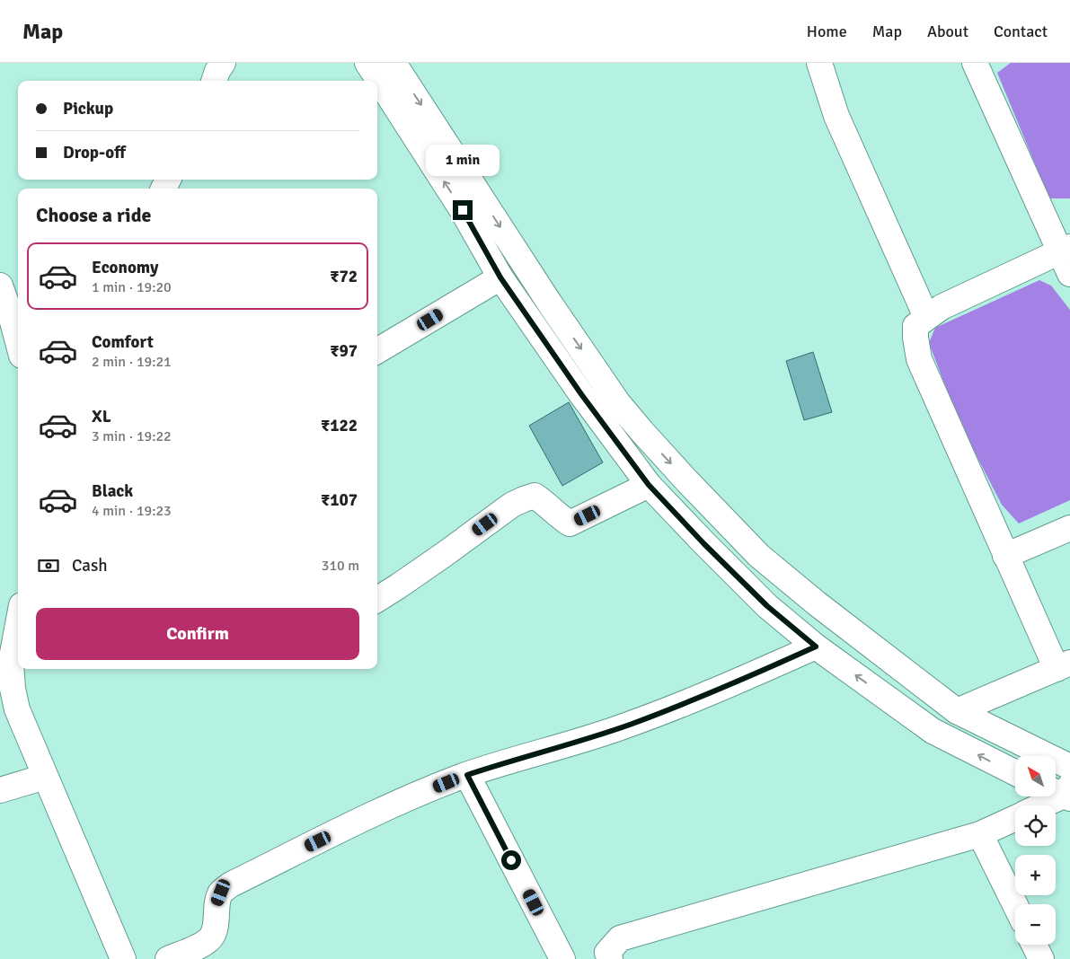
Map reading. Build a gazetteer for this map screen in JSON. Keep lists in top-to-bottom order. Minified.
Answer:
{"north":"top left","page":{"header":"Map","nav":["Home","Map","About","Contact"],"banner":["Pickup","Drop-off"],"bubble":"1 min","heading":"Choose a ride","list":[{"name":"Economy","note":"1 min · 19:20","value":"₹72"},{"name":"Comfort","note":"2 min · 19:21","value":"₹97"},{"name":"XL","note":"3 min · 19:22","value":"₹122"},{"name":"Black","note":"4 min · 19:23","value":"₹107"}],"pay":["Cash","310 m"],"buttons":"Confirm","map_buttons":["+","−"]}}
